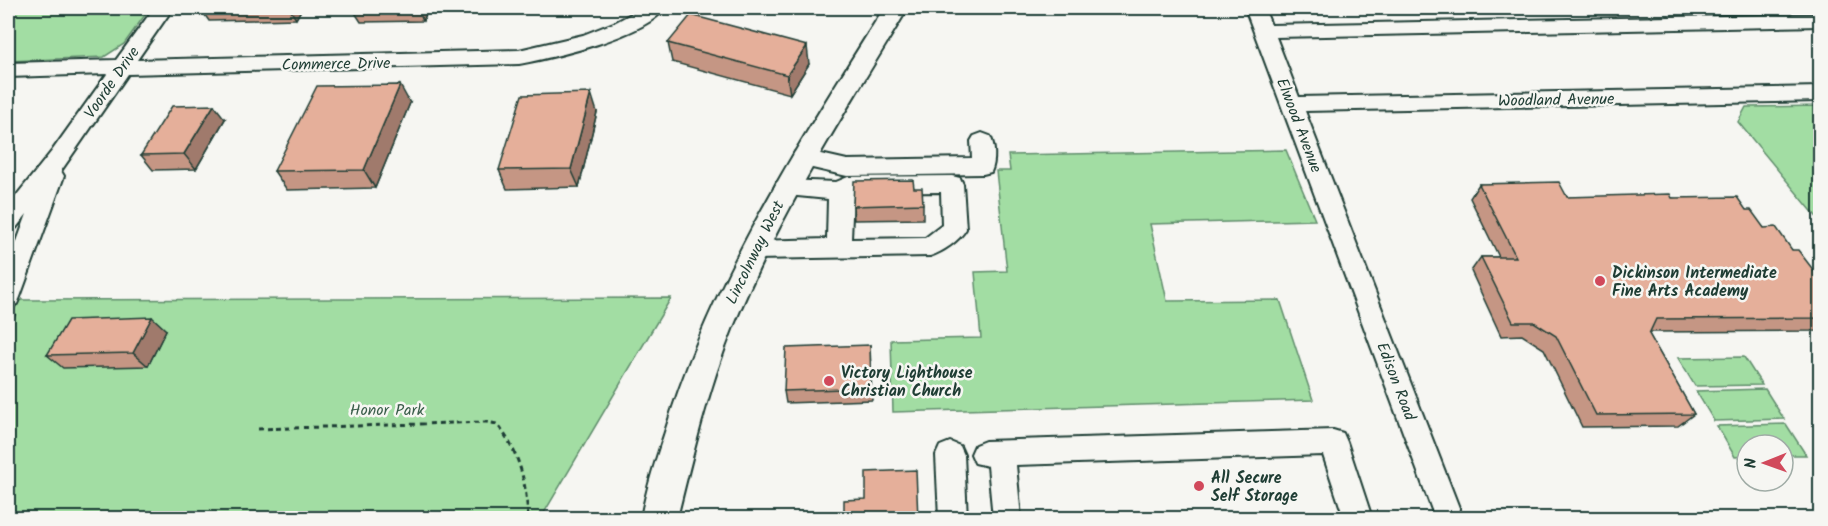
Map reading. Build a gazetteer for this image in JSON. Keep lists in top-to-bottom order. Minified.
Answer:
{"streets":{"main road":["Lincolnway West"],"street":["Commerce Drive","Voorde Drive","Woodland Avenue","Elwood Avenue","Edison Road"]},"crossings":[["Commerce Drive","Voorde Drive"],["Woodland Avenue","Elwood Avenue"],["Elwood Avenue","Edison Road"]],"parks":["Honor Park"],"places":["Dickinson Intermediate Fine Arts Academy","Victory Lighthouse Christian Church","All Secure Self Storage"],"north":"left"}
